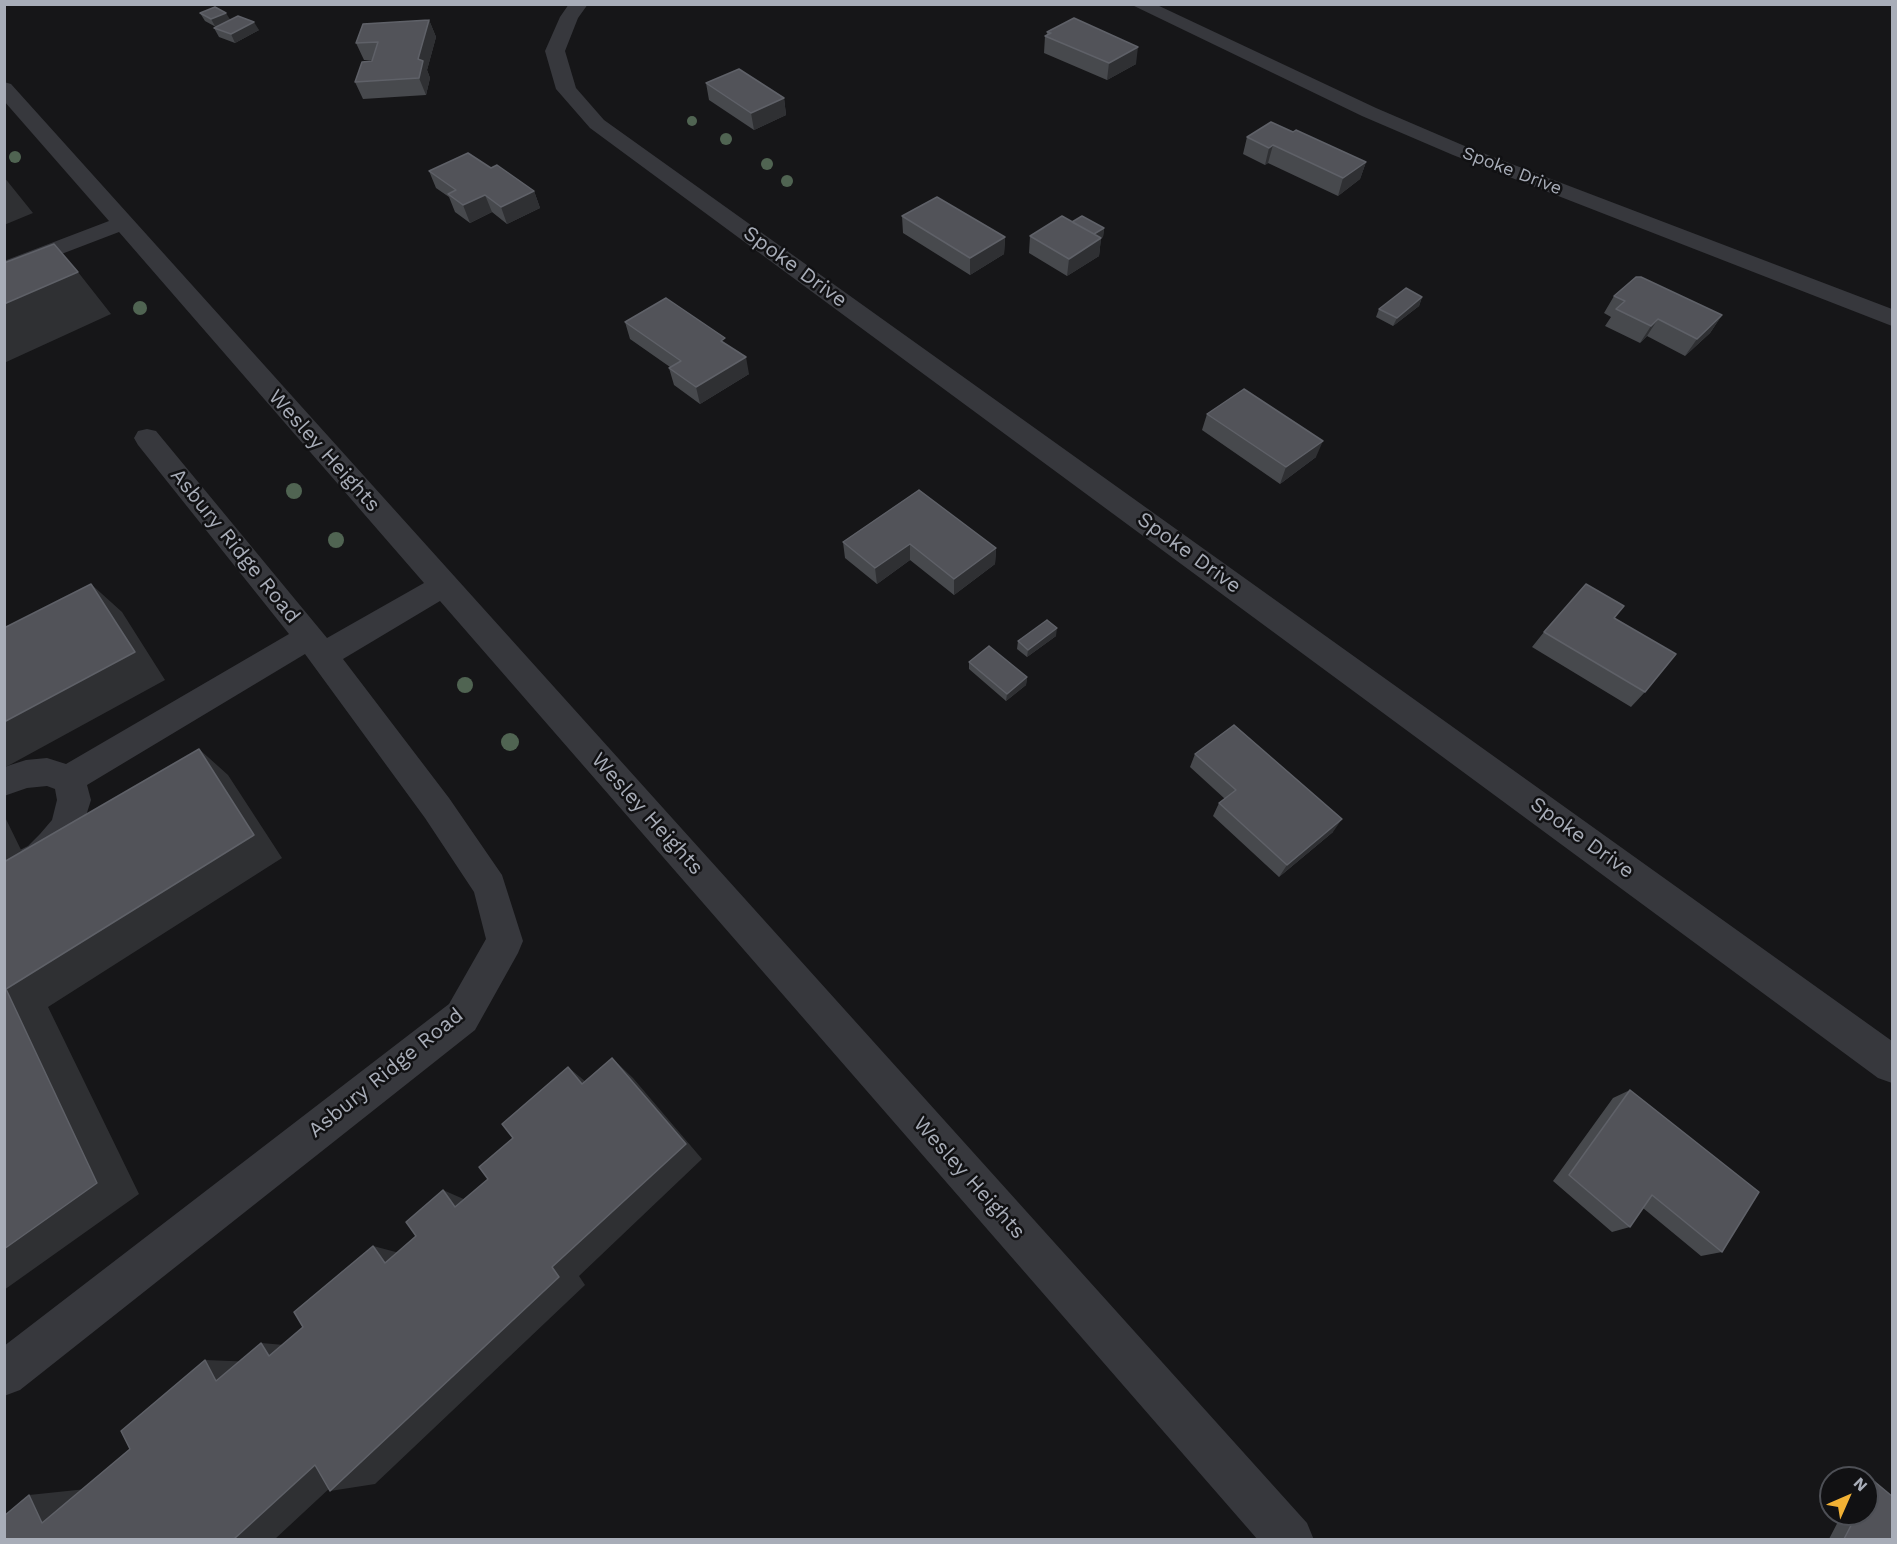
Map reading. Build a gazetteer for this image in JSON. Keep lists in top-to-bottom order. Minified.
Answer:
{"streets":{"street":["Spoke Drive","Wesley Heights","Asbury Ridge Road"]},"north":"top right"}
